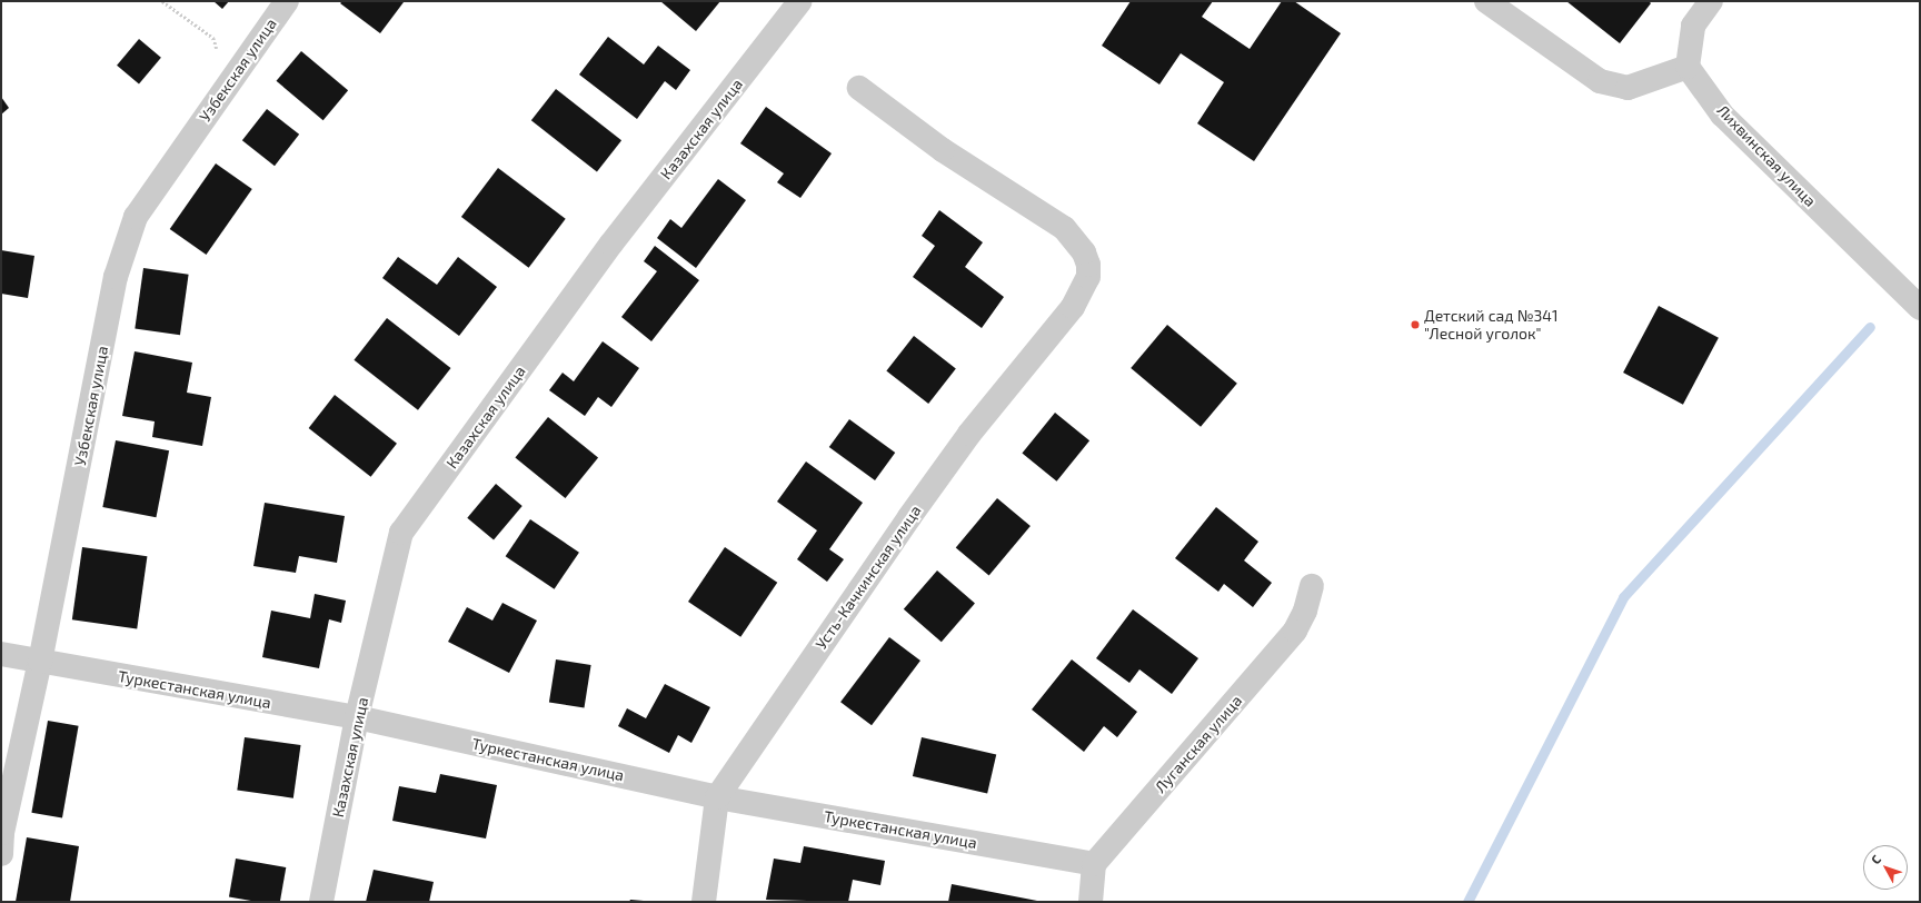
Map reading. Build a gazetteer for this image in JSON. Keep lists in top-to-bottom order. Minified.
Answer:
{"streets":{"street":["Узбекская улица","Казахская улица","Лихвинская улица","Усть-Качкинская улица","Туркестанская улица","Луганская улица"]},"crossings":[["Узбекская улица","Туркестанская улица"],["Казахская улица","Туркестанская улица"],["Усть-Качкинская улица","Туркестанская улица"],["Туркестанская улица","Луганская улица"]],"places":["Детский сад №341 \"Лесной уголок\""],"north":"top left"}
